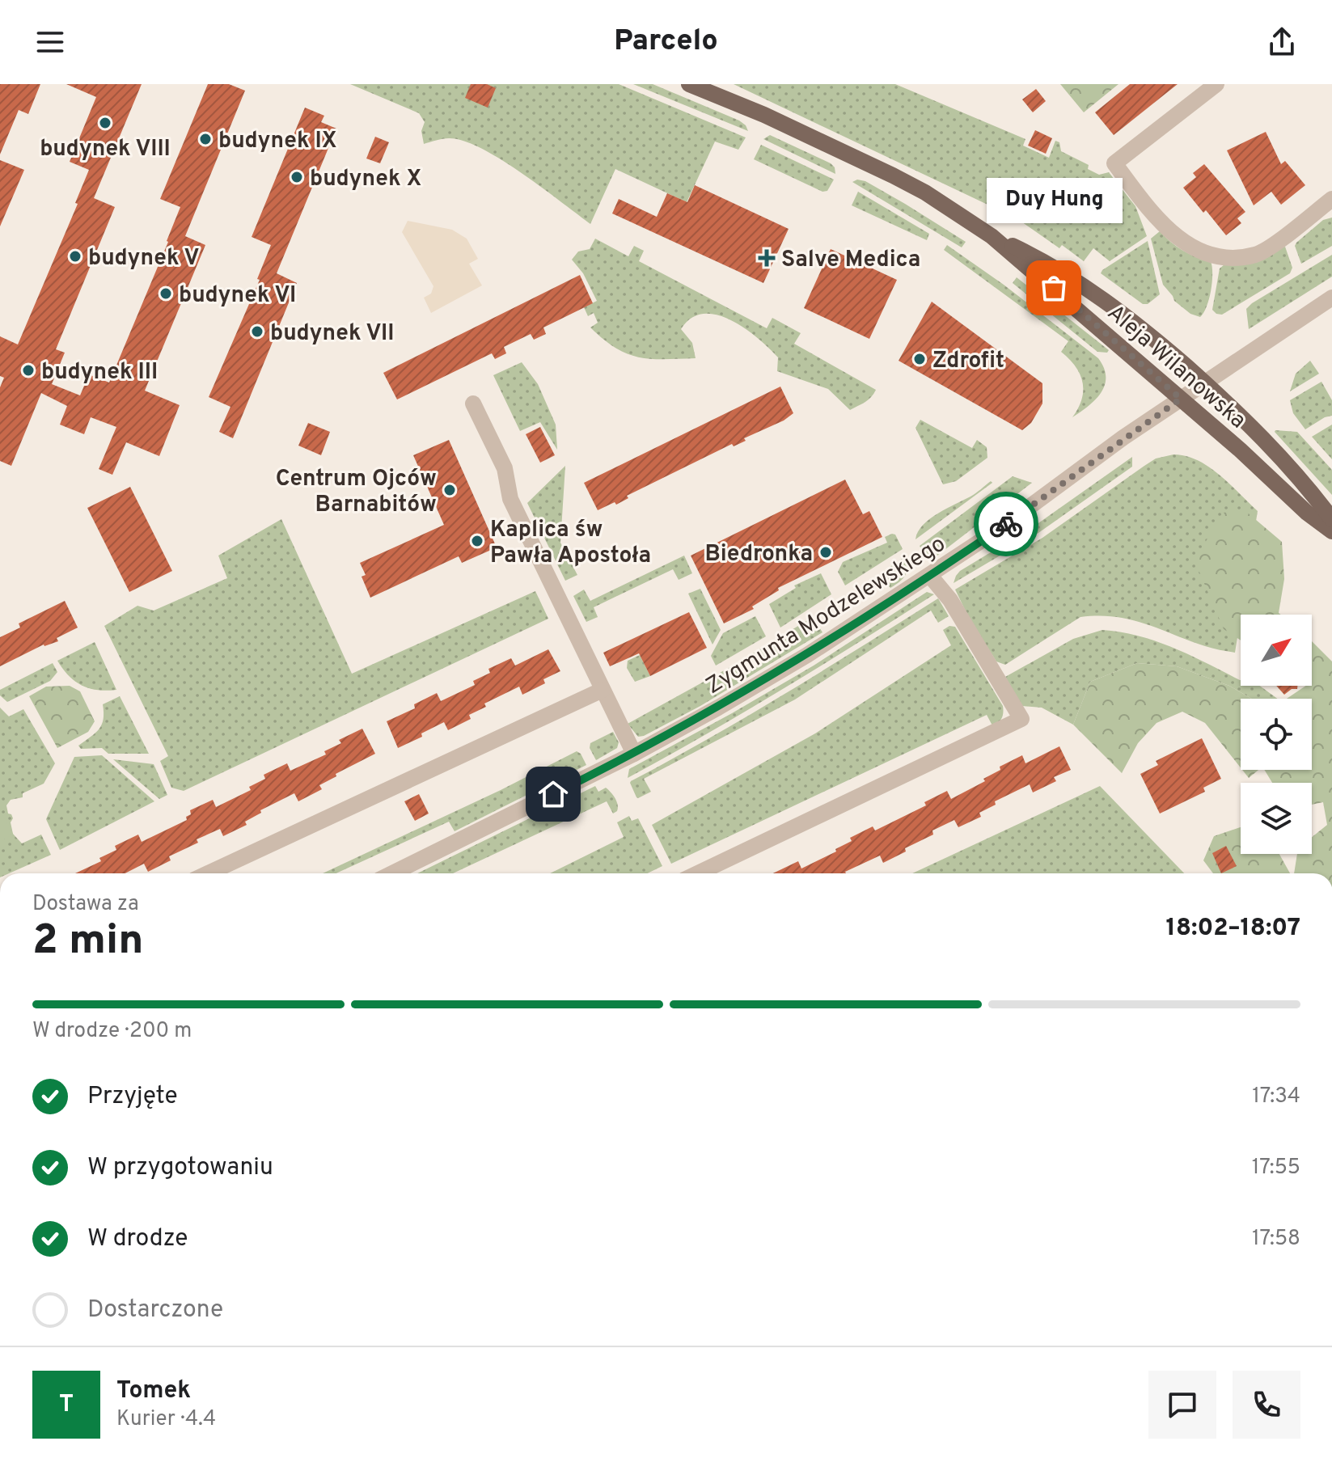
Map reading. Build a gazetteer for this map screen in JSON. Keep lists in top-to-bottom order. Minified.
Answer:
{"streets":{"main road":["Aleja Wilanowska"],"street":["Zygmunta Modzelewskiego"]},"crossings":[["Aleja Wilanowska","Zygmunta Modzelewskiego"]],"places":{"other":["budynek VIII","budynek IX","budynek X","budynek V","Duy Hung","budynek VI","budynek VII","Zdrofit","budynek III","Centrum Ojców Barnabitów","Kaplica św Pawła Apostoła","Biedronka"],"health":["Salve Medica"]},"north":"top right","page":{"header":"Parcelo","bubble":"Duy Hung","heading":["2 min","Dostawa za","18:02–18:07"],"panel":["Tomek","Kurier · 4.4"],"bar":"W drodze · 200 m","list":[["Przyjęte","17:34"],["W przygotowaniu","17:55"],["W drodze","17:58"],"Dostarczone"],"round":"T"}}
